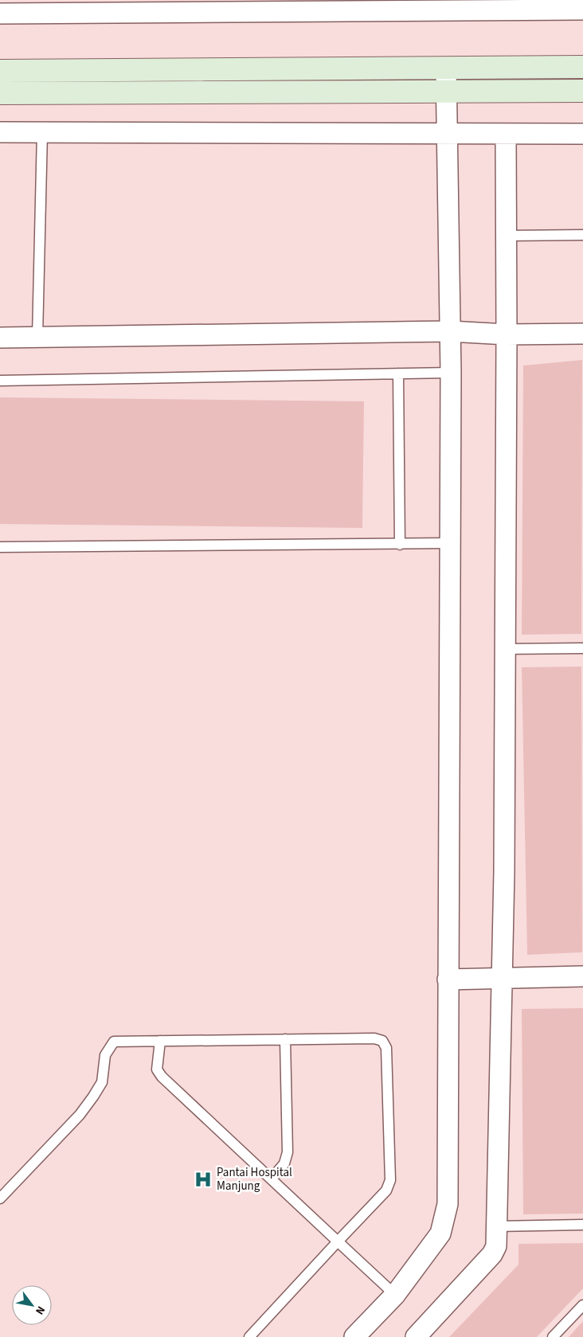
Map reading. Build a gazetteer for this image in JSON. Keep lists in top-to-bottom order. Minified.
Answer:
{"places":{"hospital":["Pantai Hospital Manjung"]},"north":"bottom right"}
